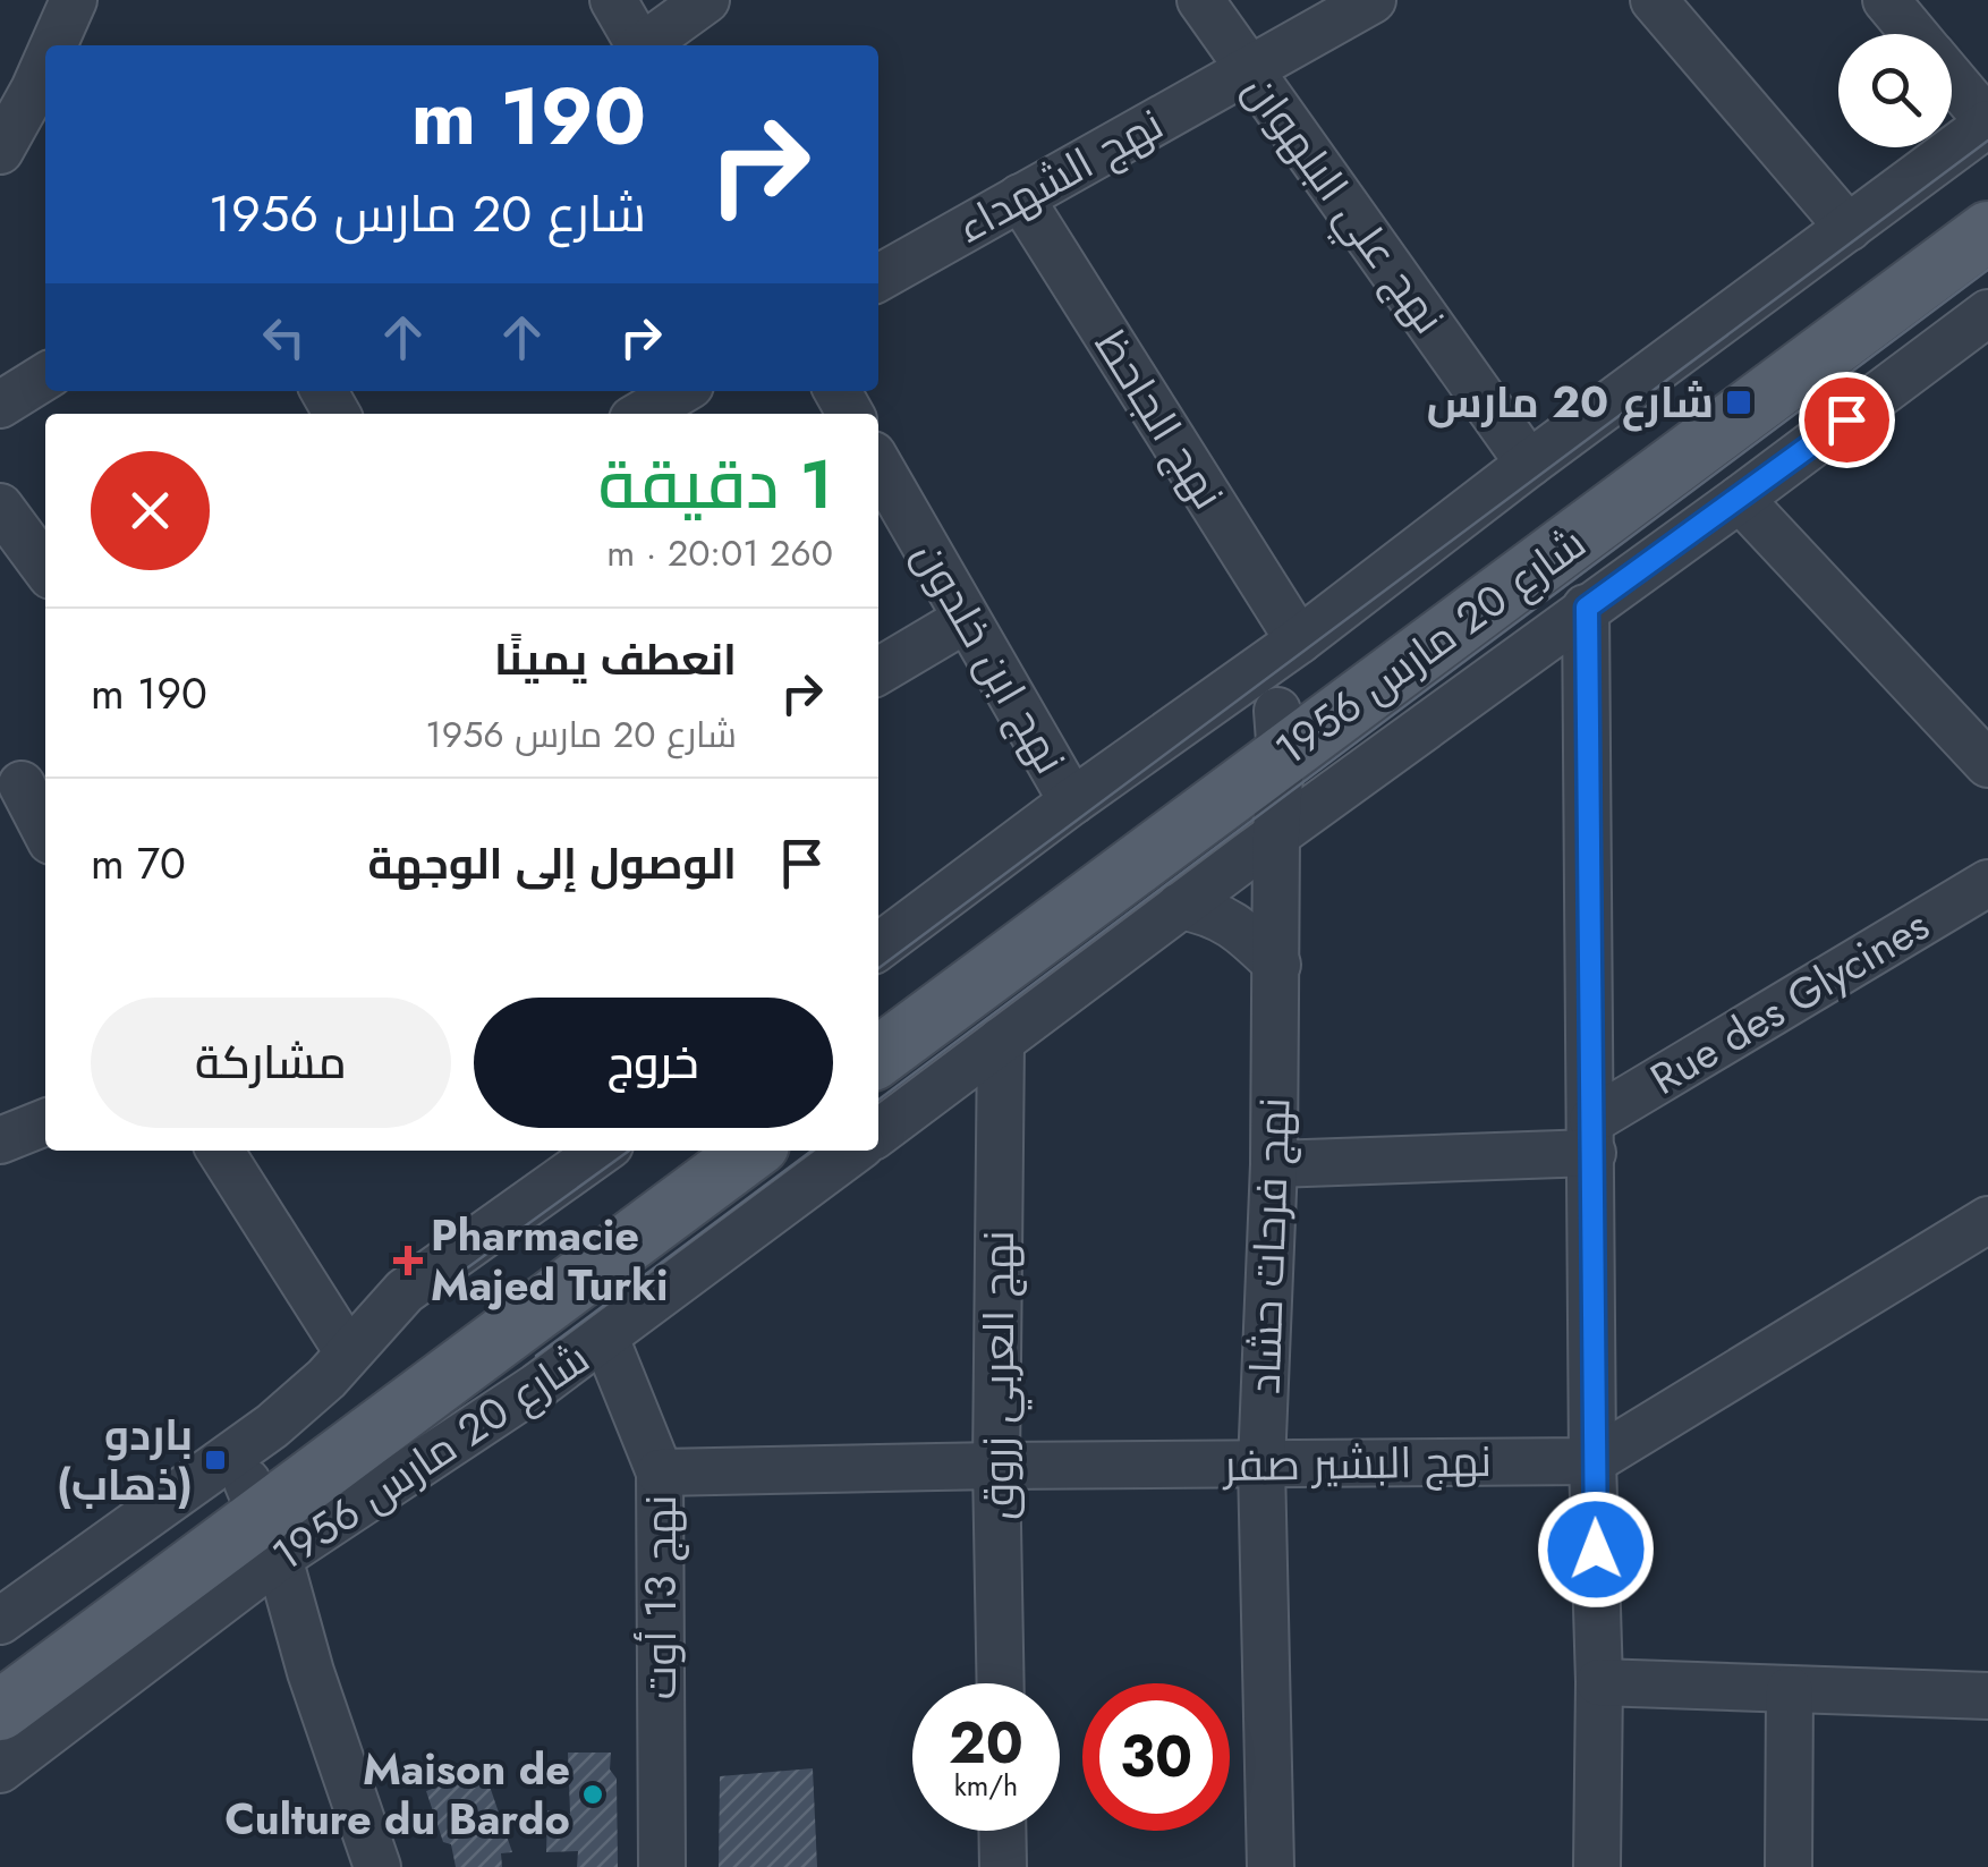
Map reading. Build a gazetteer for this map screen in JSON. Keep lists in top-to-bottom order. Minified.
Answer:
{"streets":{"main road":["شارع 20 مارس 1956"],"street":["نهج الشهداء","نهج علي البلهوان","نهج الجاحظ","نهج ابن خلدون","Rue des Glycines","نهج فرحات حشاد","نهج العربي زروق","نهج البشير صفر","نهج 13 أوت"]},"crossings":[["نهج الشهداء","نهج علي البلهوان"],["نهج الشهداء","نهج الجاحظ"],["نهج علي البلهوان","شارع 20 مارس 1956"],["نهج الجاحظ","شارع 20 مارس 1956"],["شارع 20 مارس 1956","نهج ابن خلدون"],["شارع 20 مارس 1956","نهج فرحات حشاد"],["شارع 20 مارس 1956","نهج العربي زروق"],["شارع 20 مارس 1956","نهج 13 أوت"],["Rue des Glycines","نهج فرحات حشاد"],["نهج فرحات حشاد","نهج البشير صفر"],["نهج العربي زروق","نهج البشير صفر"],["نهج البشير صفر","نهج 13 أوت"]],"places":{"transit":["شارع 20 مارس","باردو (ذهاب)"],"health":["Pharmacie Majed Turki"],"other":["Maison de Culture du Bardo"]},"page":{"turn":["190 m","شارع 20 مارس 1956"],"heading":["1 دقيقة","260 m · 20:01"],"list":[{"name":"انعطف يمينًا","note":"شارع 20 مارس 1956","value":"190 m"},{"name":"الوصول إلى الوجهة","value":"70 m"}],"buttons":["خروج","مشاركة"],"speed":"20 km/h","limit":"30"}}
